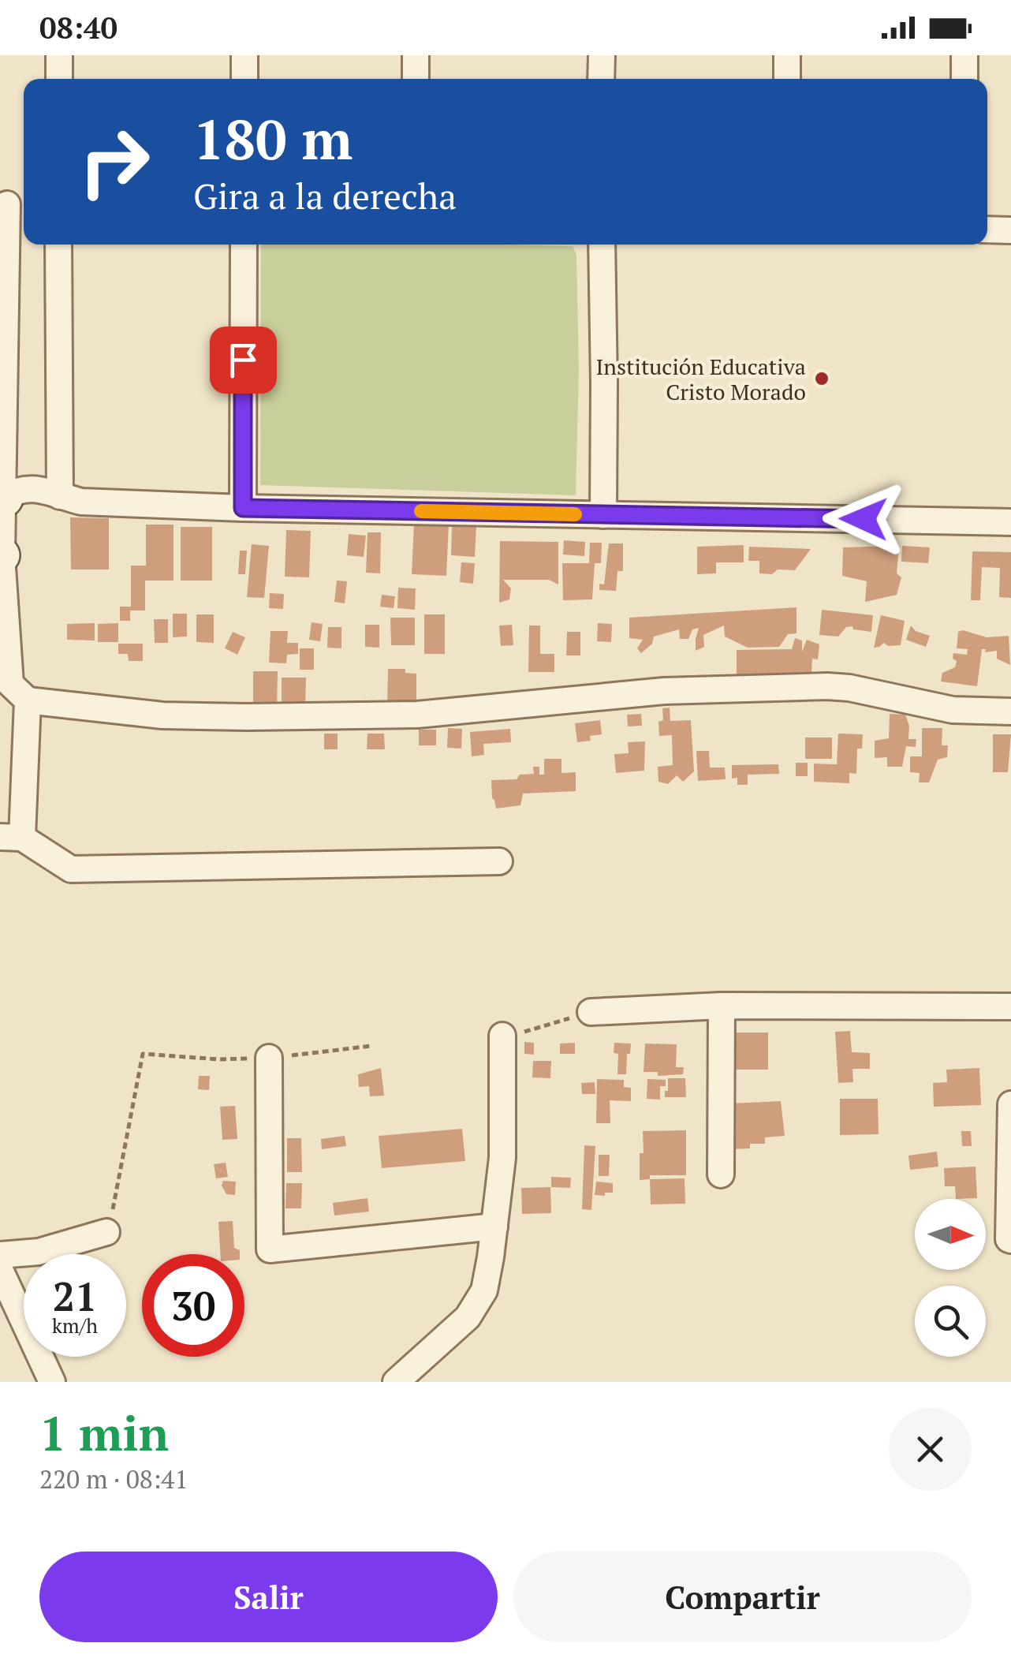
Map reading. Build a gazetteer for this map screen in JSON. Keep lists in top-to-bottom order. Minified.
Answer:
{"places":["Institución Educativa Cristo Morado"],"north":"right","page":{"status":"08:40","turn":["180 m","Gira a la derecha"],"speed":"21 km/h","limit":"30","heading":["1 min","220 m · 08:41"],"buttons":["Salir","Compartir"]}}
